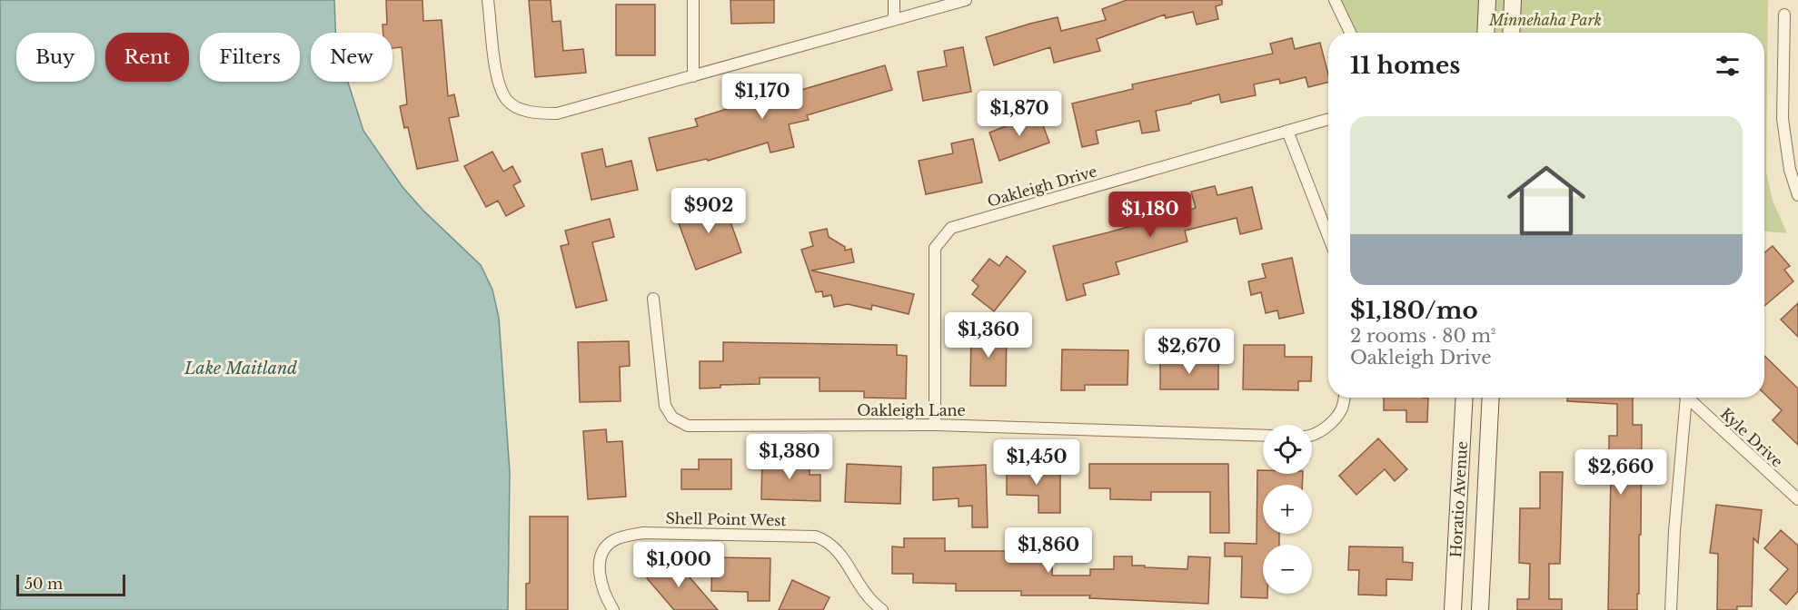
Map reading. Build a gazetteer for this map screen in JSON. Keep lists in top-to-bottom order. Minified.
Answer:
{"streets":{"main road":["Horatio Avenue"],"street":["Oakleigh Drive","Oakleigh Lane","Kyle Drive","Shell Point West"]},"crossings":[["Oakleigh Drive","Oakleigh Lane"]],"water":["Lake Maitland"],"parks":["Minnehaha Park"],"scale_bar":"50 m","page":{"chip":["Buy","Rent","Filters","New"],"heading":"11 homes","price":["$1,170","$1,870","$902","$1,180","$1,360","$2,670","$1,380","$1,450","$2,660","$1,860","$1,000"],"list":[{"name":"$1,180/mo","note":"2 rooms · 80 m² · Oakleigh Drive"}],"map_buttons":["+","−"],"scale":"50 m"}}
